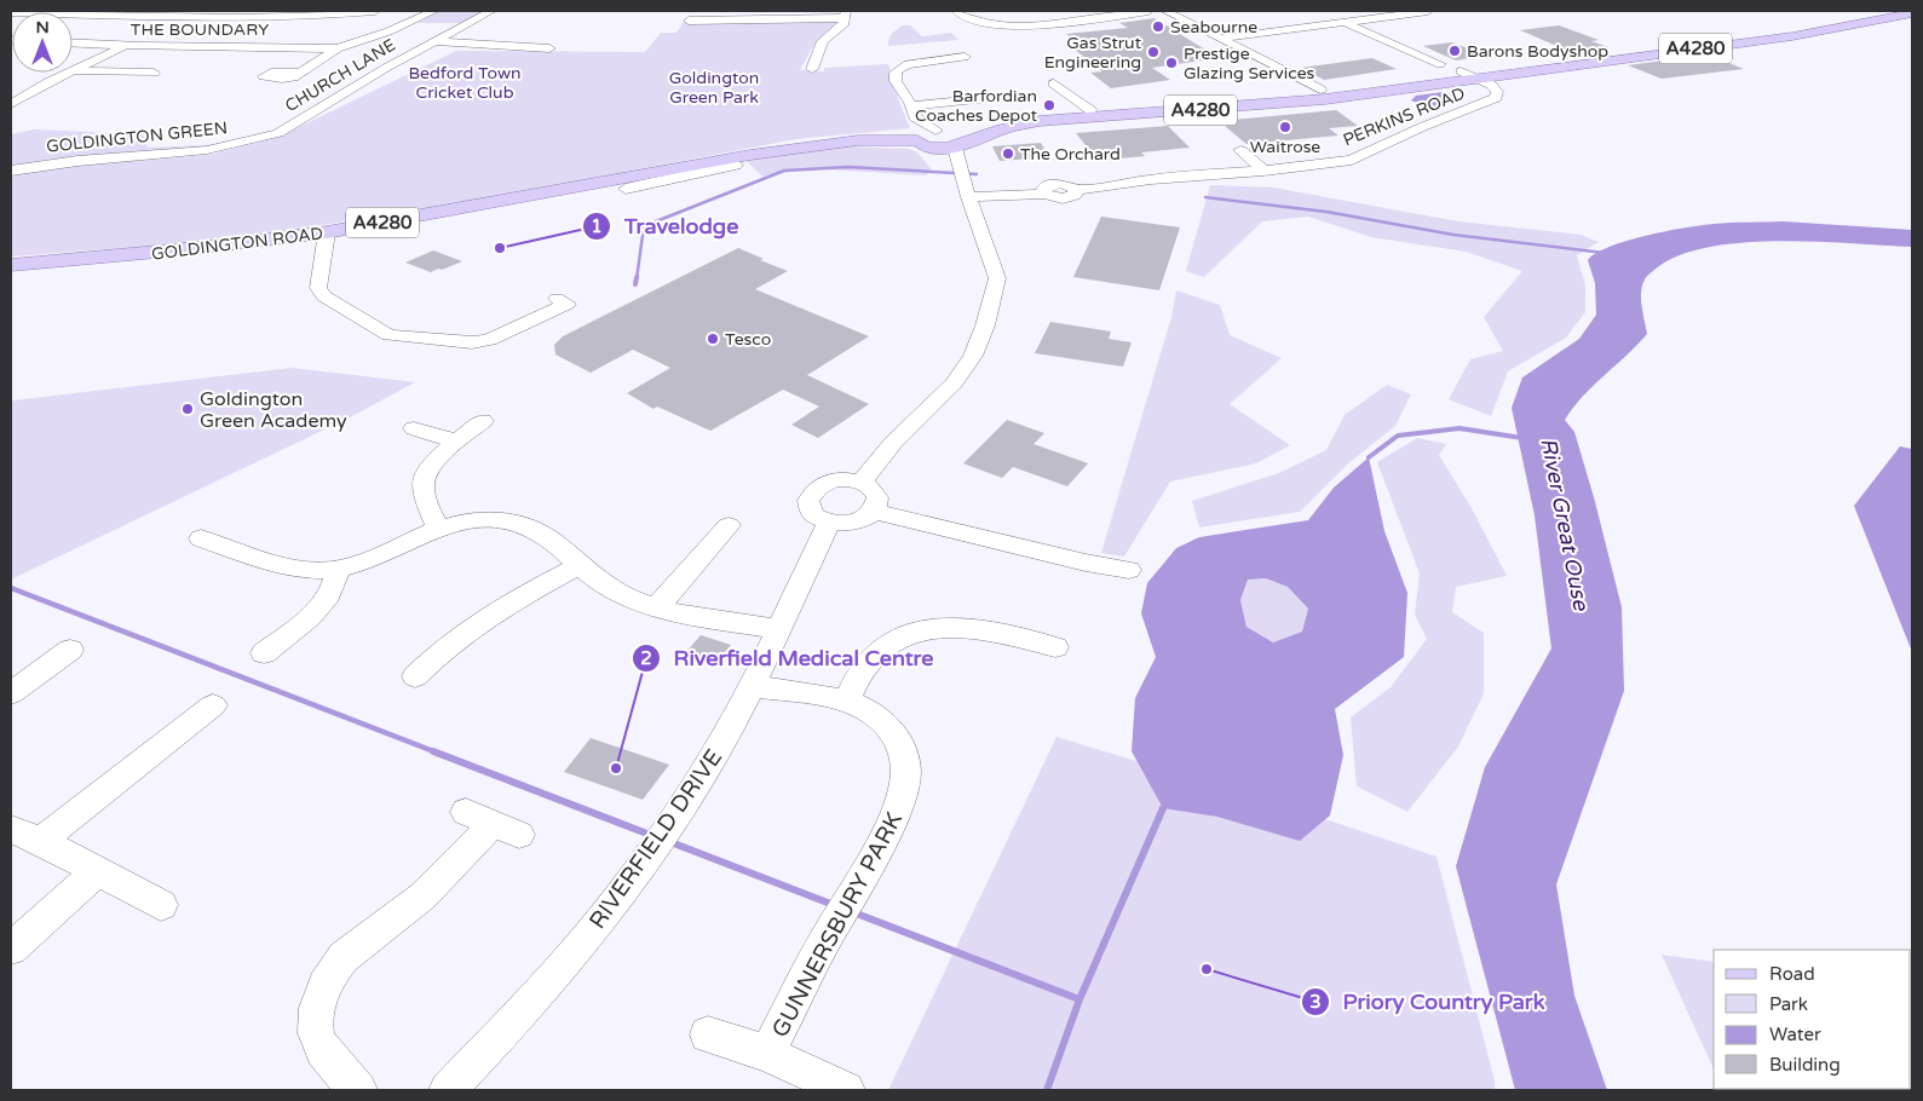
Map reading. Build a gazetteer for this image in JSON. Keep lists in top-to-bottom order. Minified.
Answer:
{"streets":{"main road":["A4280","GOLDINGTON ROAD"],"street":["THE BOUNDARY","CHURCH LANE","PERKINS ROAD","GOLDINGTON GREEN","RIVERFIELD DRIVE","GUNNERSBURY PARK"]},"crossings":[["A4280","PERKINS ROAD"],["CHURCH LANE","GOLDINGTON GREEN"],["RIVERFIELD DRIVE","GUNNERSBURY PARK"]],"water":["River Great Ouse"],"parks":["Bedford Town Cricket Club","Goldington Green Park"],"places":["Seabourne","Barons Bodyshop","Gas Strut Engineering","Prestige Glazing Services","Barfordian Coaches Depot","Waitrose","The Orchard","Travelodge","Tesco","Goldington Green Academy","Riverfield Medical Centre","Priory Country Park"],"legend":["Road","Park","Water","Building"],"north":"top"}
